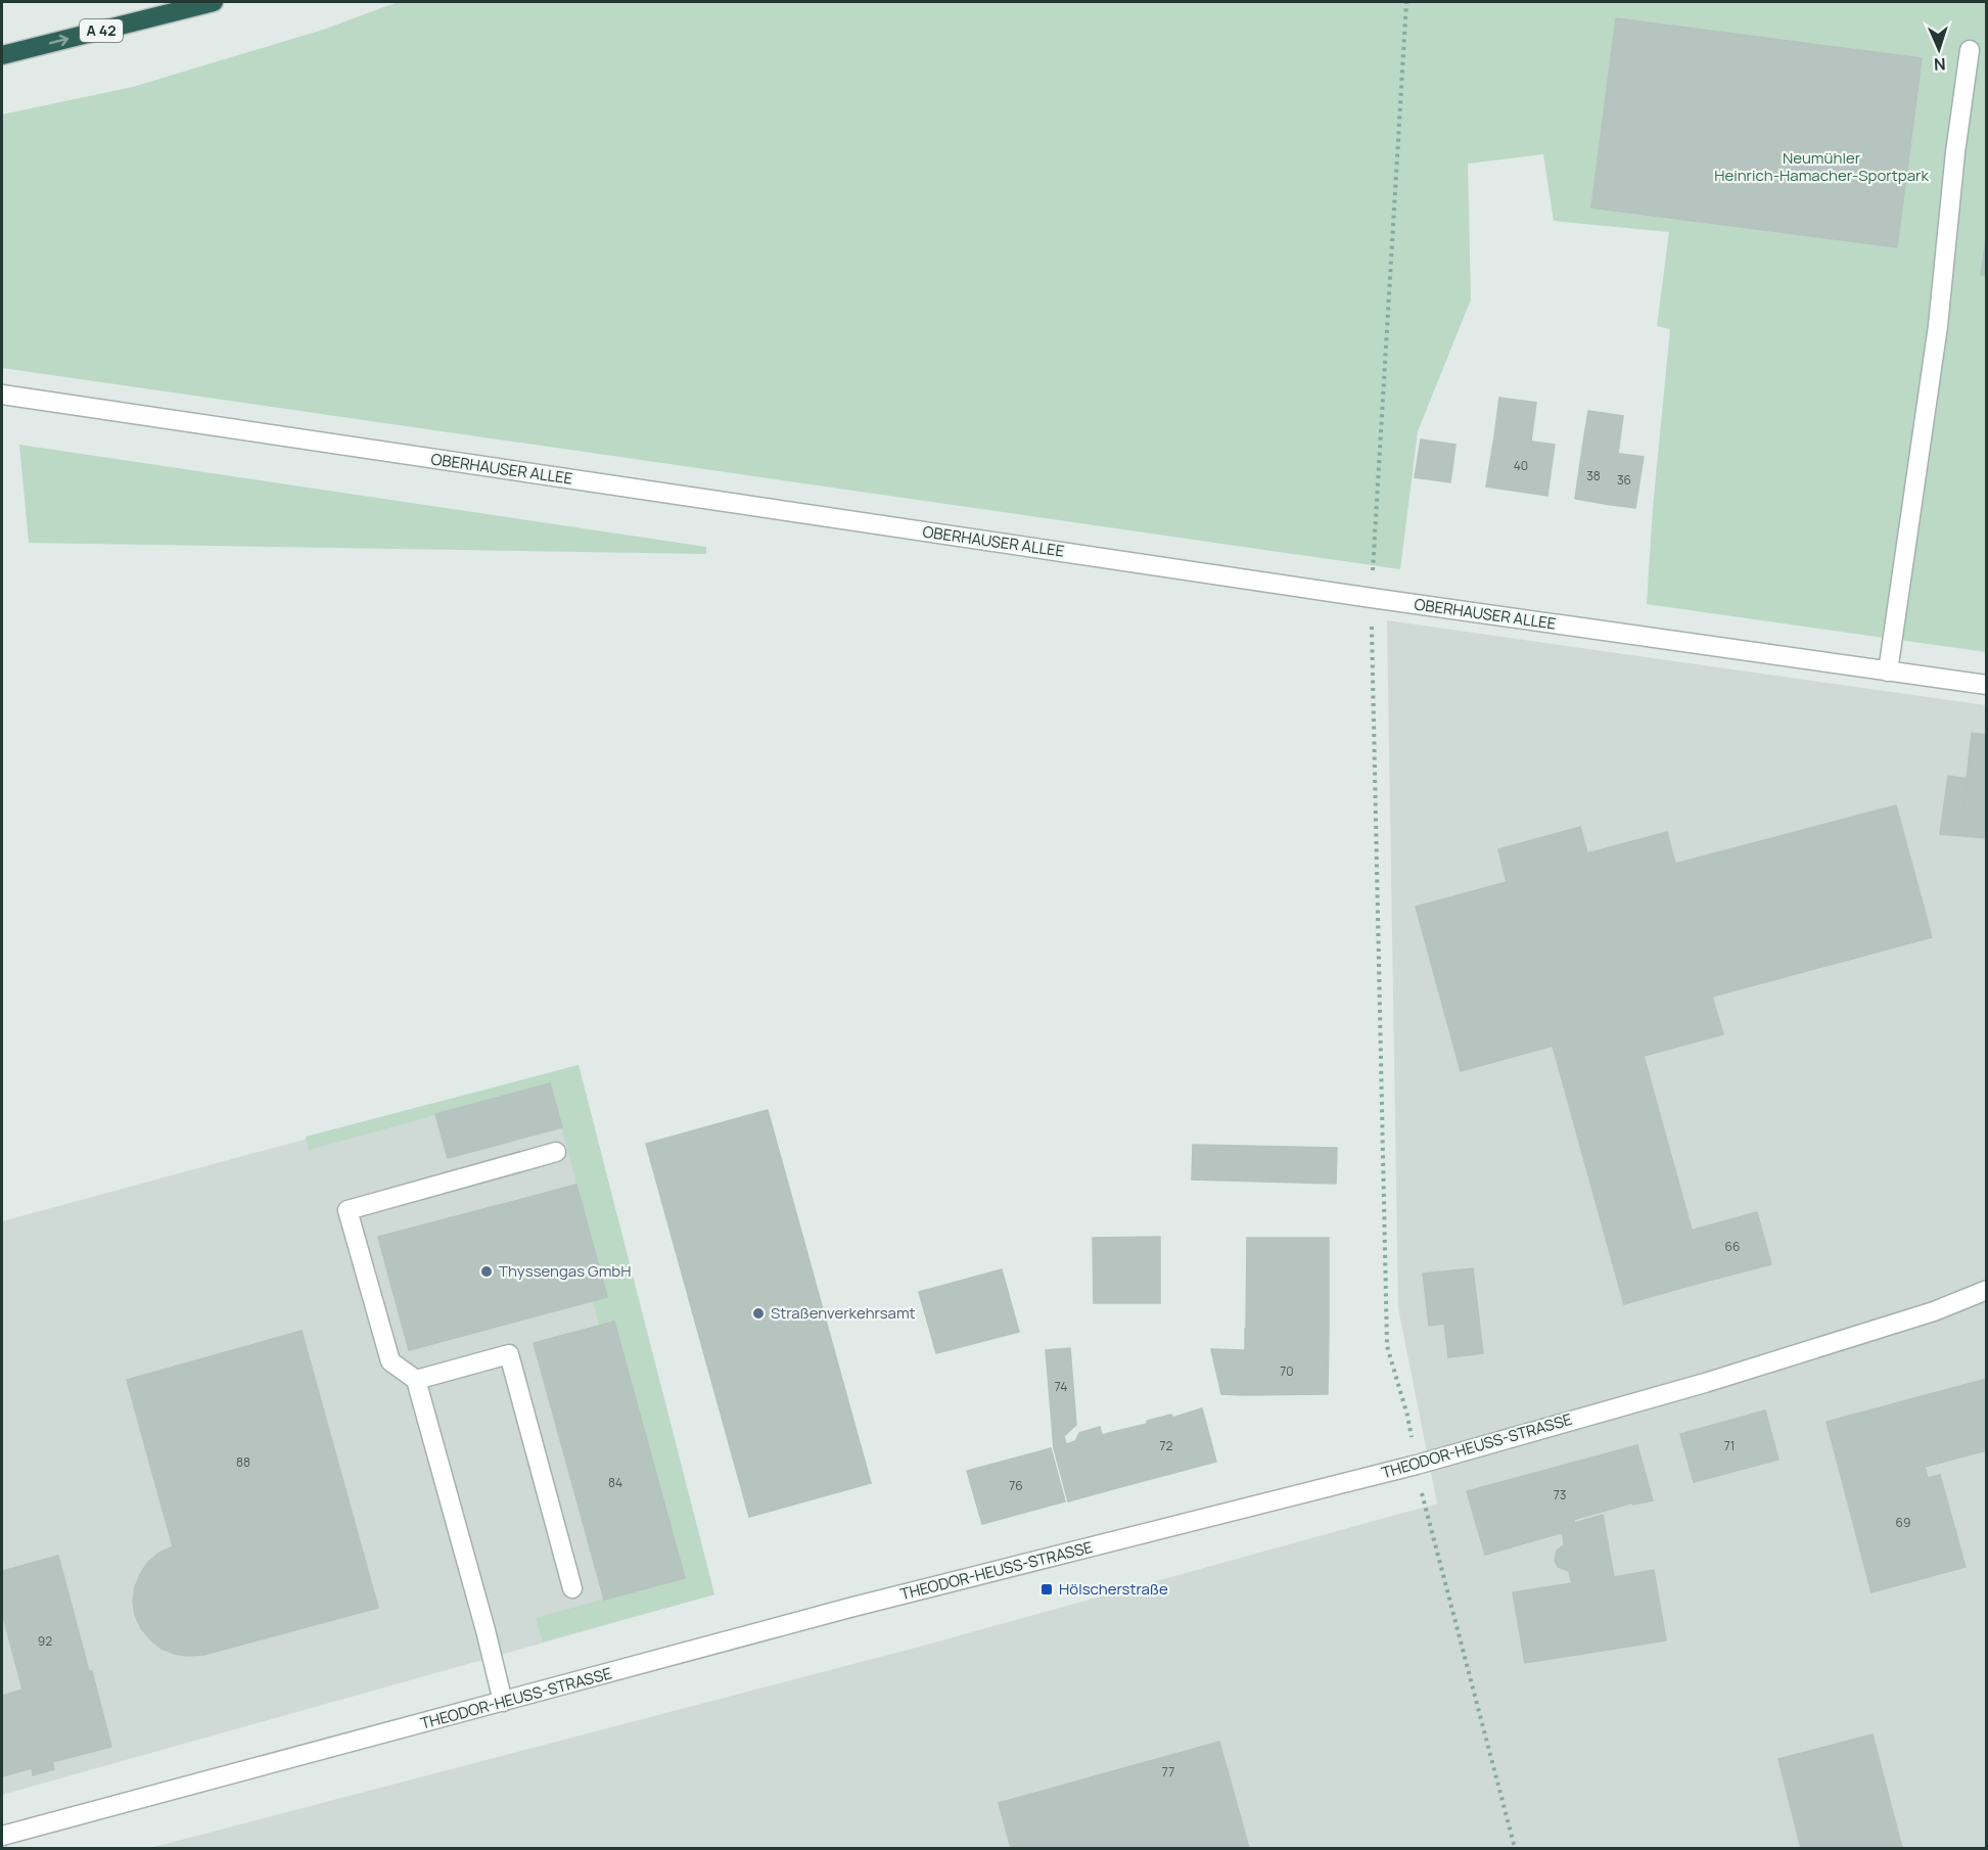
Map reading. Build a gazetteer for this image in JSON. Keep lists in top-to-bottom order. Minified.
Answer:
{"streets":{"highway":["A 42"],"street":["OBERHAUSER ALLEE","THEODOR-HEUSS-STRASSE"]},"parks":["Neumühler Heinrich-Hamacher-Sportpark"],"places":{"other":["Thyssengas GmbH","Straßenverkehrsamt"],"transit":["Hölscherstraße"]},"house_numbers":["40","38","36","66","70","74","72","71","88","84","76","73","69","92","77"],"north":"bottom"}
